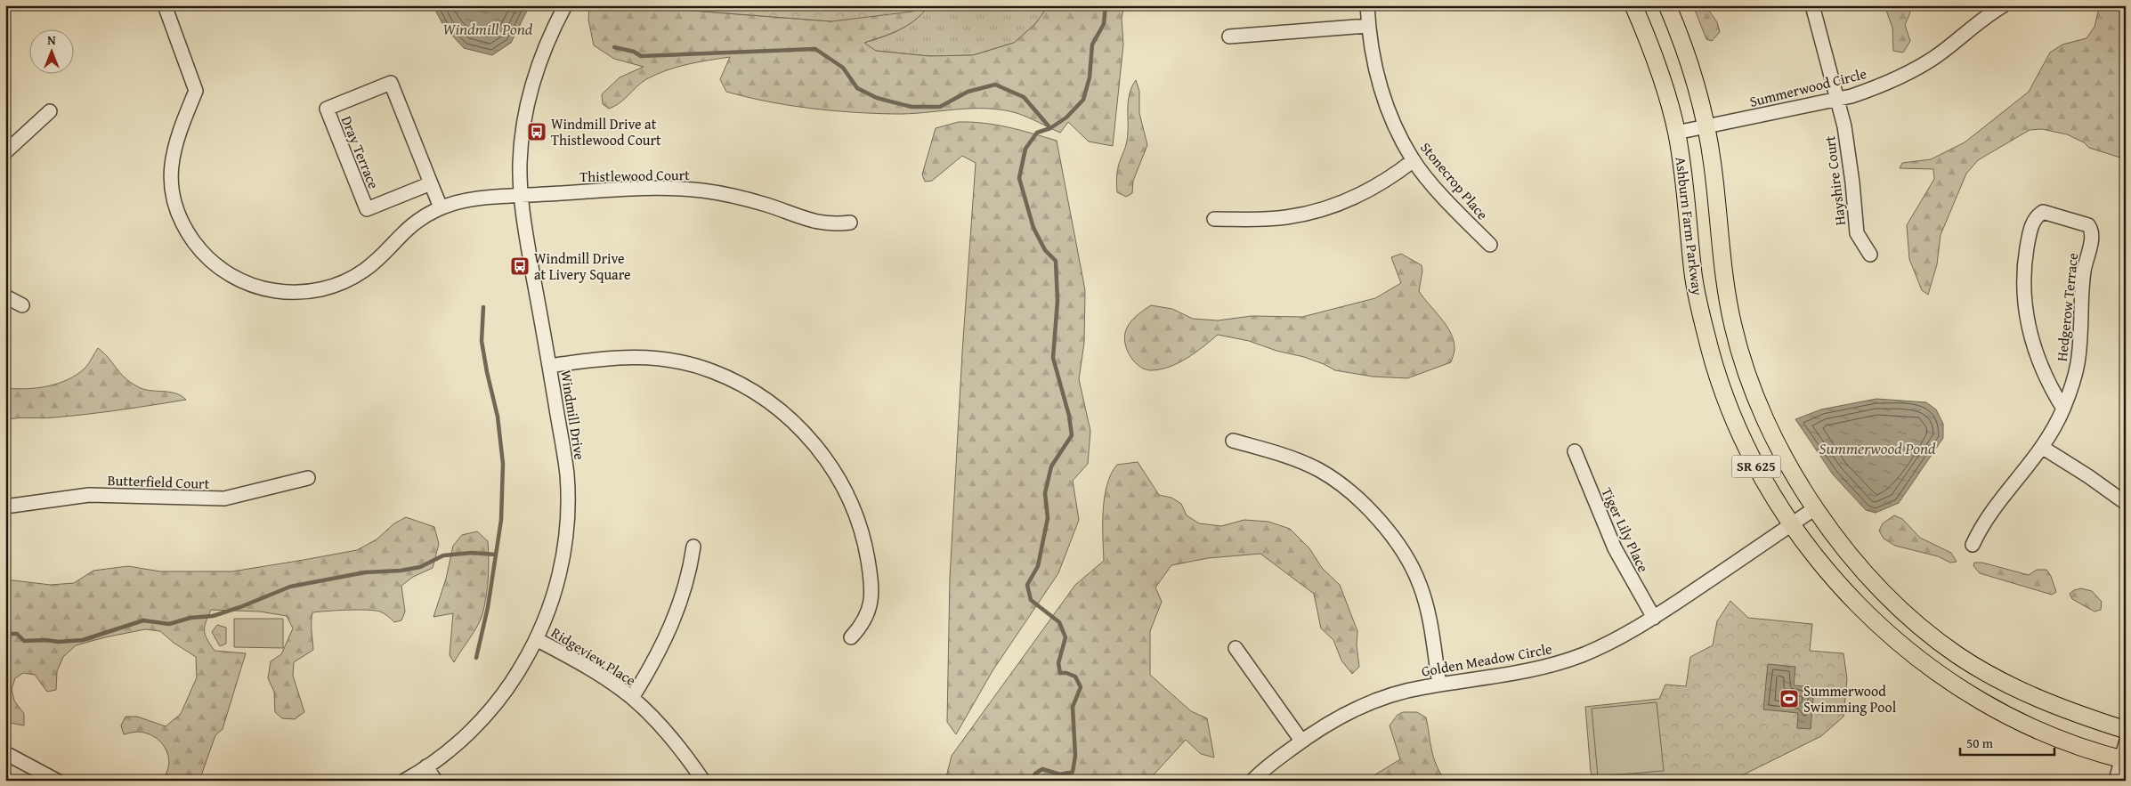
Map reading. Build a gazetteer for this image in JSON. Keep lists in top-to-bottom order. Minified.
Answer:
{"streets":{"main road":["Ashburn Farm Parkway","SR 625"],"street":["Summerwood Circle","Dray Terrace","Thistlewood Court","Stonecrop Place","Hayshire Court","Hedgerow Terrace","Windmill Drive","Butterfield Court","Tiger Lily Place","Ridgeview Place","Golden Meadow Circle"]},"crossings":[["Summerwood Circle","Hayshire Court"],["Summerwood Circle","Ashburn Farm Parkway"],["Dray Terrace","Thistlewood Court"],["Thistlewood Court","Windmill Drive"],["Ashburn Farm Parkway","Golden Meadow Circle"],["Windmill Drive","Ridgeview Place"],["Tiger Lily Place","Golden Meadow Circle"]],"water":["Windmill Pond","Summerwood Pond"],"places":{"bus stop":["Windmill Drive at Thistlewood Court","Windmill Drive at Livery Square"],"sports":["Summerwood Swimming Pool"]},"scale_bar":"50 m","north":"top"}
